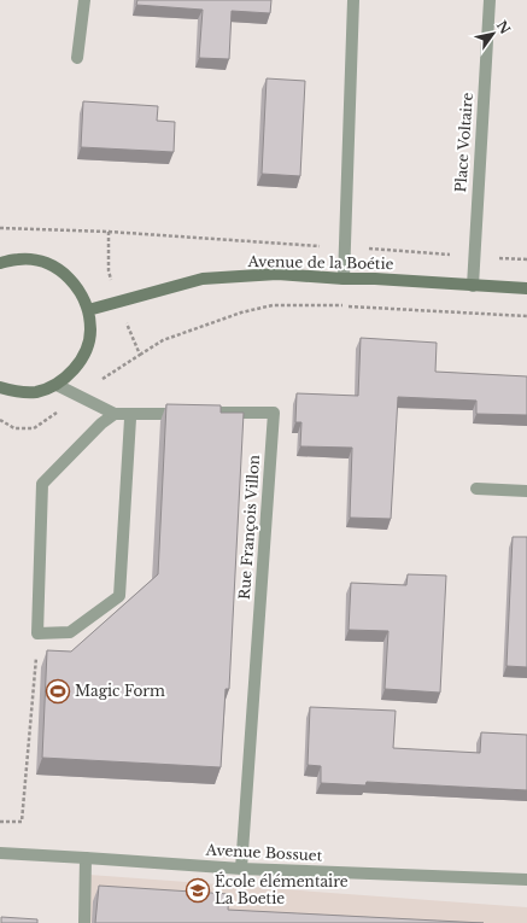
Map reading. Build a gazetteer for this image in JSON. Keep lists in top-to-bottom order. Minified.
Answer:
{"streets":{"main road":["Avenue de la Boétie"],"street":["Place Voltaire","Rue François Villon","Avenue Bossuet"]},"crossings":[["Place Voltaire","Avenue de la Boétie"],["Rue François Villon","Avenue Bossuet"]],"places":{"sports":["Magic Form"],"school or university":["École élémentaire La Boetie"]},"north":"top right"}
